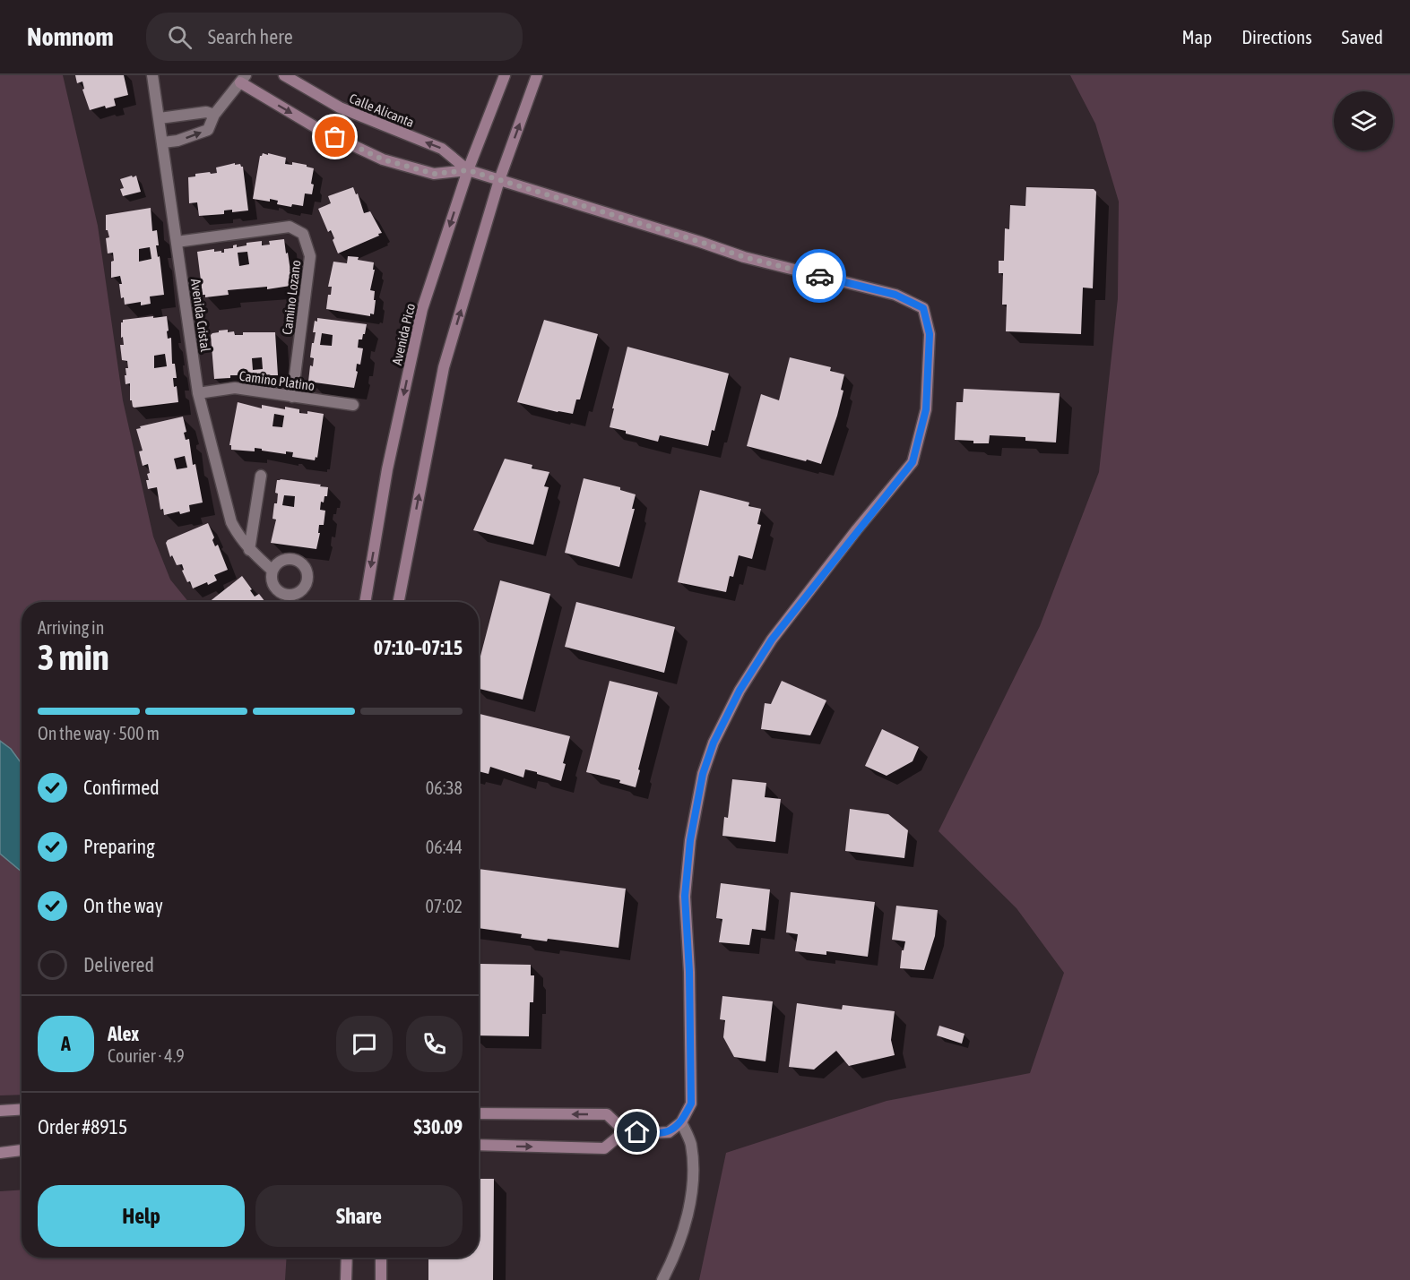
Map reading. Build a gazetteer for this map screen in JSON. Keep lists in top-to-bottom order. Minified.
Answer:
{"streets":{"street":["Calle Alicanta","Camino Lozano","Avenida Cristal","Avenida Pico","Camino Platino"]},"crossings":[["Calle Alicanta","Avenida Pico"],["Camino Lozano","Avenida Cristal"],["Camino Lozano","Camino Platino"],["Avenida Cristal","Camino Platino"]],"page":{"header":"Nomnom","search":"Search here","nav":["Map","Directions","Saved"],"heading":["3 min","Arriving in","07:10–07:15"],"panel":["Alex","Courier · 4.9","Order #8915","$30.09"],"bar":"On the way · 500 m","list":[["Confirmed","06:38"],["Preparing","06:44"],["On the way","07:02"],"Delivered"],"round":"A","buttons":["Help","Share"]}}
